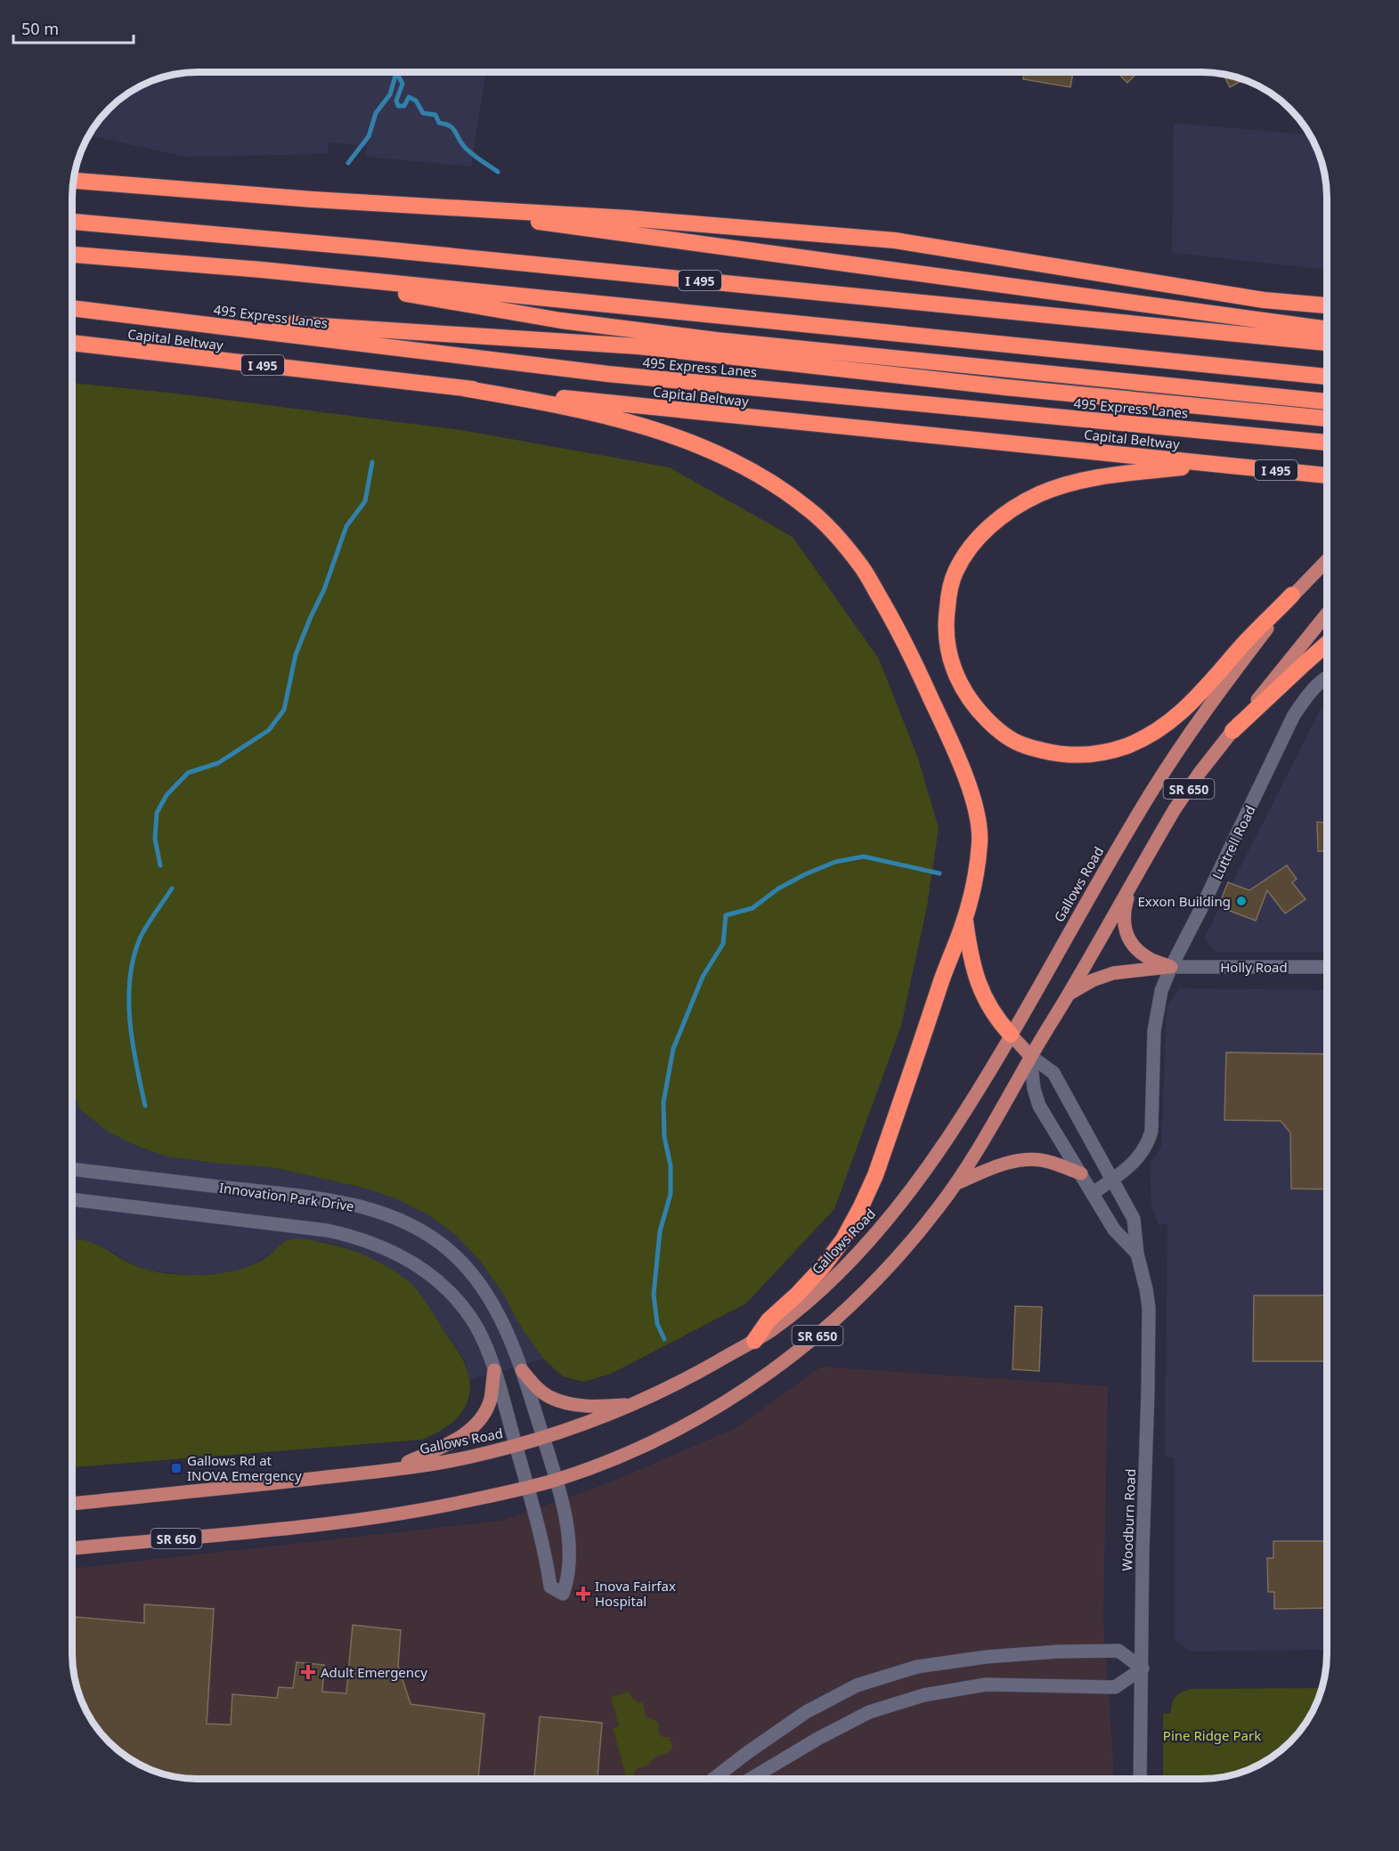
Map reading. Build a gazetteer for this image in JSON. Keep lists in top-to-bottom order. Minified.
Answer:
{"streets":{"highway":["I 495","495 Express Lanes","Capital Beltway"],"main road":["SR 650","Gallows Road","Woodburn Road"],"street":["Luttrell Road","Holly Road","Innovation Park Drive"]},"crossings":[["SR 650","Innovation Park Drive"],["SR 650","Woodburn Road"],["Luttrell Road","Holly Road"],["Luttrell Road","Woodburn Road"],["Gallows Road","Innovation Park Drive"],["Gallows Road","Woodburn Road"]],"parks":["Pine Ridge Park"],"places":{"other":["Exxon Building"],"transit":["Gallows Rd at INOVA Emergency"],"health":["Inova Fairfax Hospital","Adult Emergency"]},"scale_bar":"50 m"}
